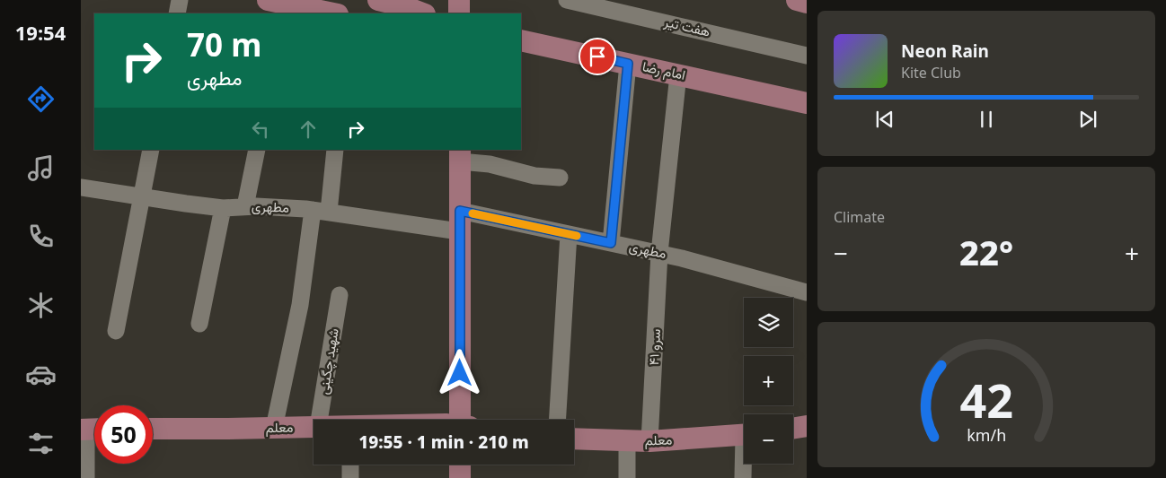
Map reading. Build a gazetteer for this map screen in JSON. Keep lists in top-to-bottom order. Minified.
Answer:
{"streets":{"main road":["امام رضا","معلم"],"street":["هفت تیر","مطهری","سرو ۴۱","شهید چگینی"]},"crossings":[["امام رضا","سرو ۴۱"],["مطهری","سرو ۴۱"],["سرو ۴۱","معلم"]],"page":{"tabs":"19:54","turn":["70 m","مطهری"],"song":["Neon Rain","Kite Club"],"tile":"Climate","heat":["−","22°","+"],"map_buttons":["+","−"],"limit":"50","trip":"19:55 · 1 min · 210 m","gauge":["42","km/h"]}}
